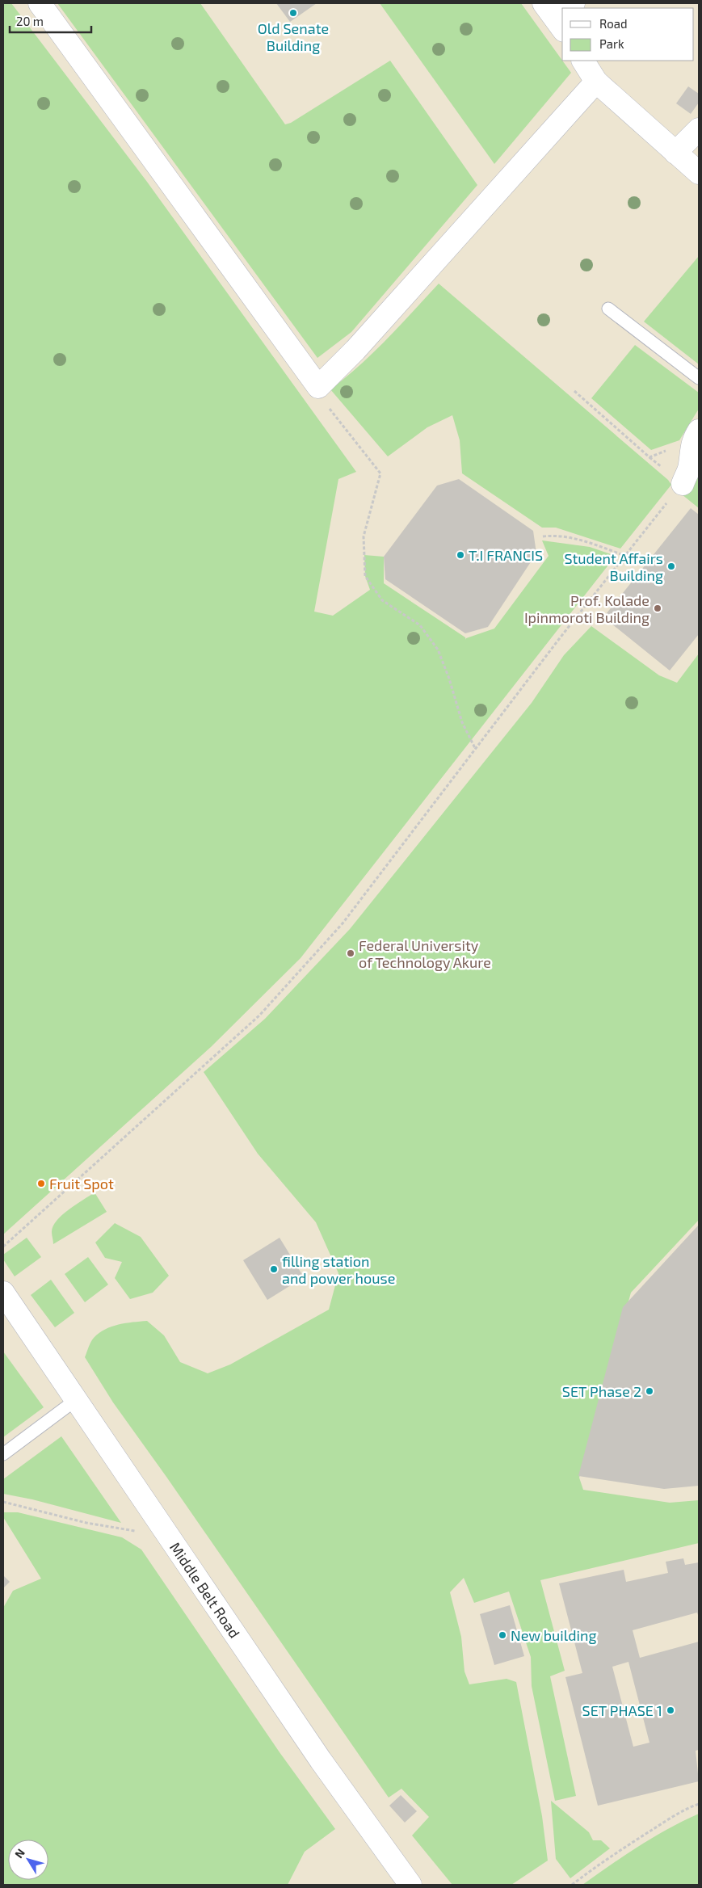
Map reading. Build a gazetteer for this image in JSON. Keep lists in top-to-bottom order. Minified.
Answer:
{"streets":{"street":["Middle Belt Road"]},"places":["Old Senate Building","T.I FRANCIS","Student Affairs Building","Prof. Kolade Ipinmoroti Building","Federal University of Technology Akure","Fruit Spot","filling station and power house","SET Phase 2","New building","SET PHASE 1"],"legend":["Road","Park"],"scale_bar":"20 m","north":"top left"}
